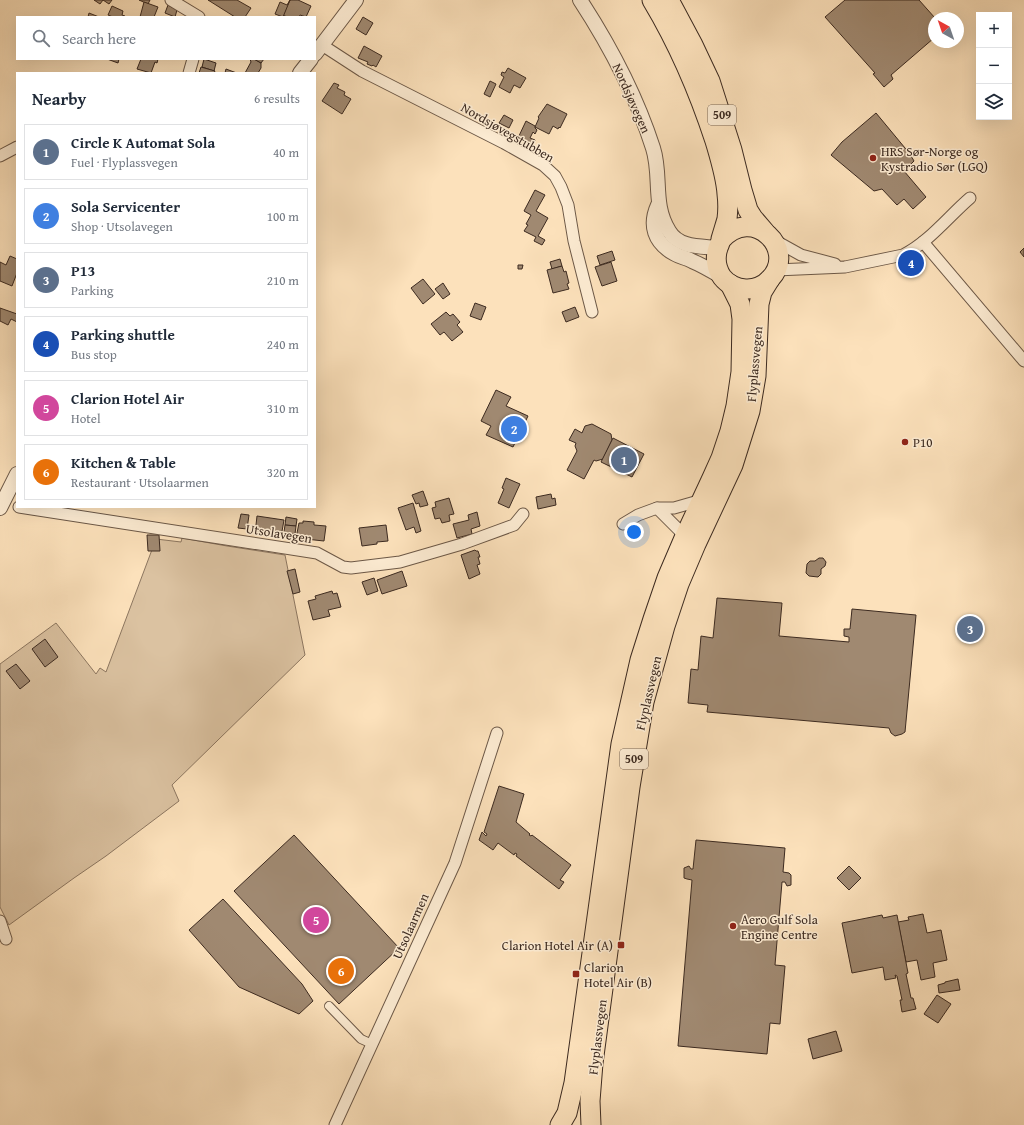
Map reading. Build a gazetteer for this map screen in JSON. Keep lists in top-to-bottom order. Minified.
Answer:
{"streets":{"highway":["509","Flyplassvegen"],"street":["Nordsjøvegen","Nordsjøvegstubben","Utsolavegen","Utsolaarmen"]},"crossings":[["Nordsjøvegen","Flyplassvegen"]],"places":{"other":["HRS Sør-Norge og Kystradio Sør (LGQ)","P10","Aero Gulf Sola Engine Centre"],"transit":["Clarion Hotel Air (A)","Clarion Hotel Air (B)"]},"north":"top left","page":{"map_buttons":["+","−"],"search":"Search here","heading":["Nearby","6 results"],"list":[{"mark":"1","name":"Circle K Automat Sola","note":"Fuel · Flyplassvegen","value":"40 m"},{"mark":"2","name":"Sola Servicenter","note":"Shop · Utsolavegen","value":"100 m"},{"mark":"3","name":"P13","note":"Parking","value":"210 m"},{"mark":"4","name":"Parking shuttle","note":"Bus stop","value":"240 m"},{"mark":"5","name":"Clarion Hotel Air","note":"Hotel","value":"310 m"},{"mark":"6","name":"Kitchen & Table","note":"Restaurant · Utsolaarmen","value":"320 m"}],"pins":["4","2","1","3","5","6"]}}
